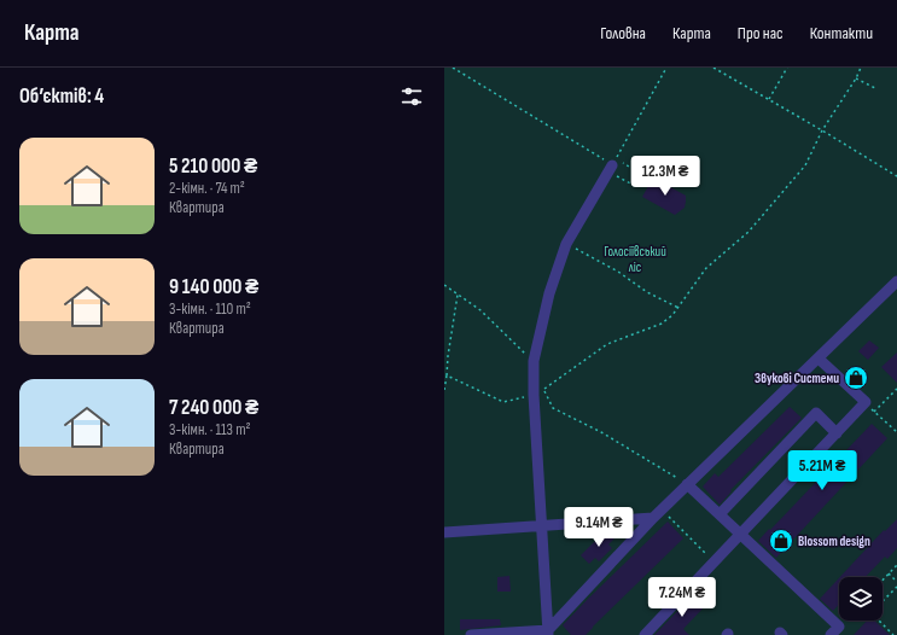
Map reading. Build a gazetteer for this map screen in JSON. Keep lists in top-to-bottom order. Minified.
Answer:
{"parks":["Голосіївський ліс"],"places":{"shop":["Звукові Системи","Blossom design"]},"page":{"header":"Карта","nav":["Головна","Карта","Про нас","Контакти"],"heading":"Об’єктів: 4","list":[{"name":"5 210 000 ₴","note":"2-кімн. · 74 m² · Квартира"},{"name":"9 140 000 ₴","note":"3-кімн. · 110 m² · Квартира"},{"name":"7 240 000 ₴","note":"3-кімн. · 113 m² · Квартира"}],"price":["12.3M ₴","5.21M ₴","9.14M ₴","7.24M ₴"]}}
